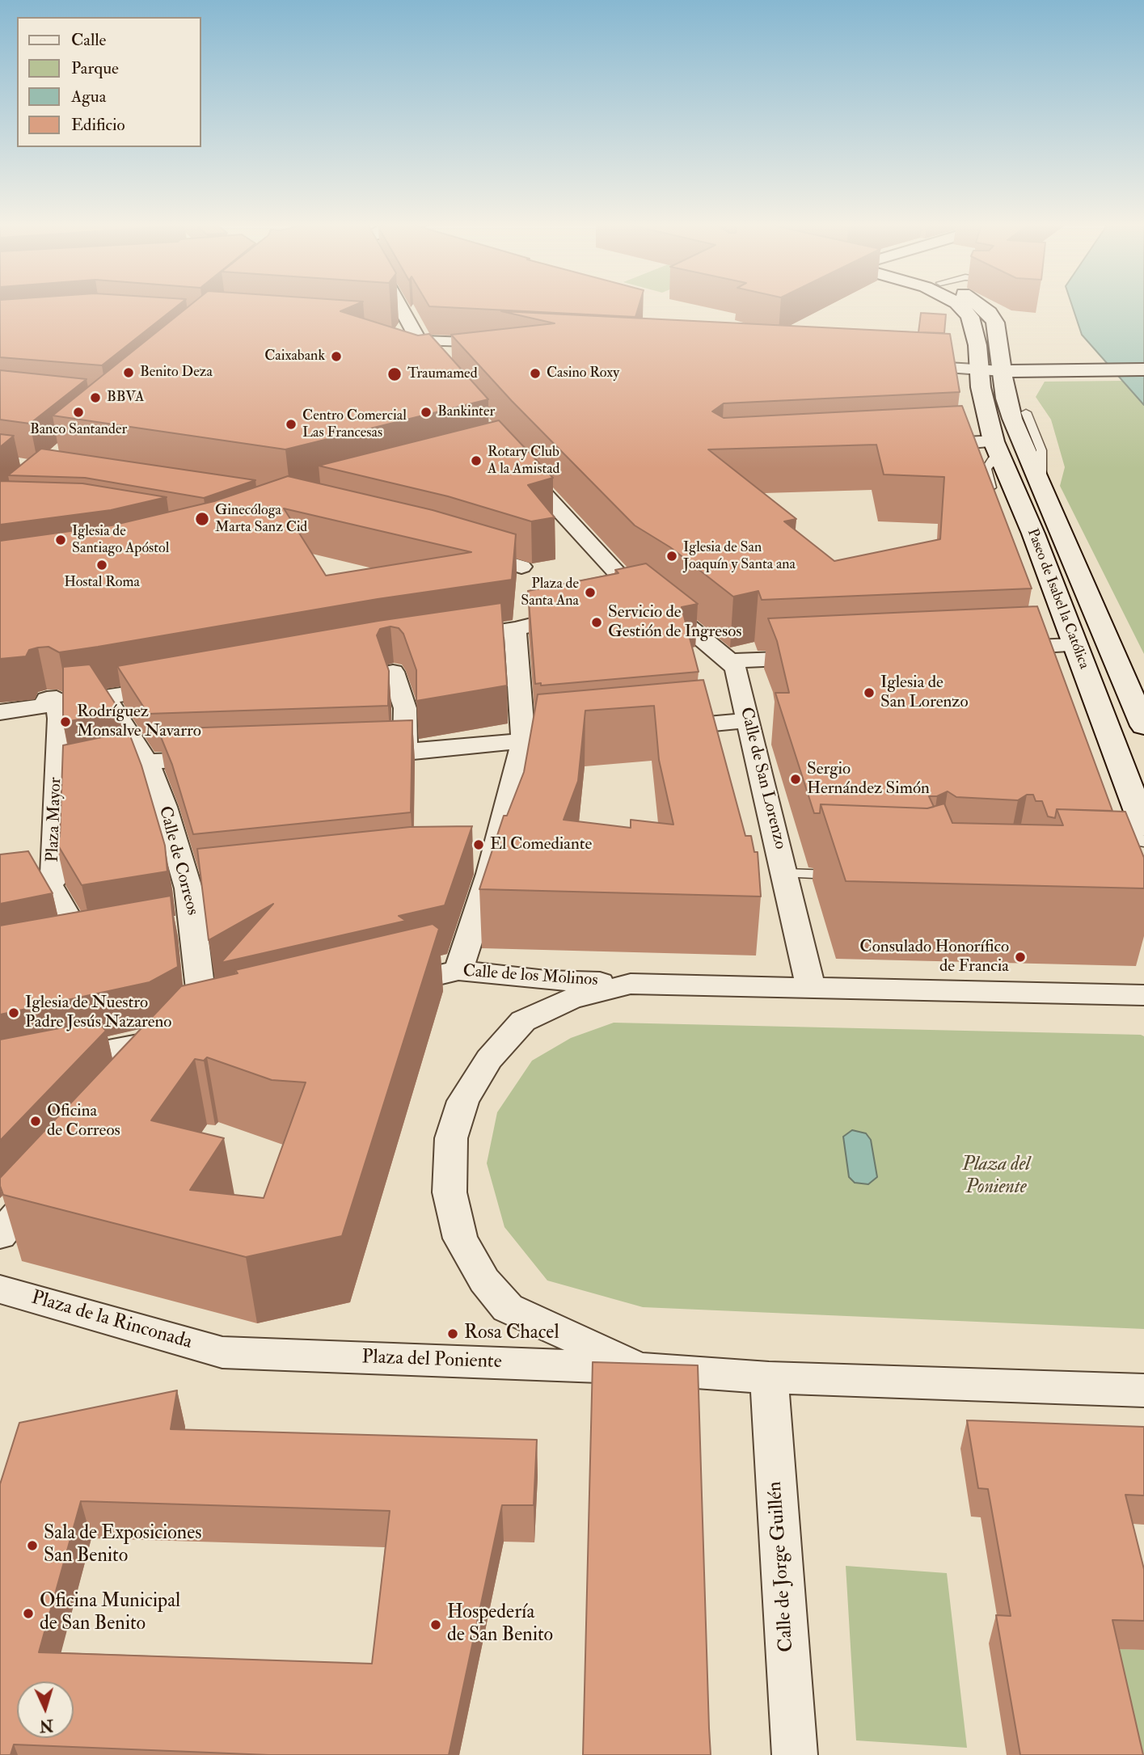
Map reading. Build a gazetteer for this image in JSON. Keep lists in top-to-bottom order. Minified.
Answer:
{"streets":{"main road":["Paseo de Isabel la Católica"],"street":["Calle de San Lorenzo","Plaza Mayor","Calle de Correos","Calle de los Molinos","Plaza de la Rinconada","Plaza del Poniente","Calle de Jorge Guillén"]},"crossings":[["Calle de San Lorenzo","Plaza del Poniente"],["Calle de los Molinos","Plaza del Poniente"],["Plaza de la Rinconada","Plaza del Poniente"],["Plaza del Poniente","Calle de Jorge Guillén"]],"parks":["Plaza del Poniente"],"places":["Caixabank","Benito Deza","Casino Roxy","Traumamed","BBVA","Banco Santander","Bankinter","Centro Comercial Las Francesas","Rotary Club A la Amistad","Ginecóloga Marta Sanz Cid","Iglesia de Santiago Apóstol","Iglesia de San Joaquín y Santa ana","Hostal Roma","Plaza de Santa Ana","Servicio de Gestión de Ingresos","Iglesia de San Lorenzo","Rodríguez Monsalve Navarro","Sergio Hernández Simón","El Comediante","Consulado Honorífico de Francia","Iglesia de Nuestro Padre Jesús Nazareno","Oficina de Correos","Rosa Chacel","Sala de Exposiciones San Benito","Oficina Municipal de San Benito","Hospedería de San Benito"],"legend":["Calle","Parque","Agua","Edificio"],"north":"bottom"}
